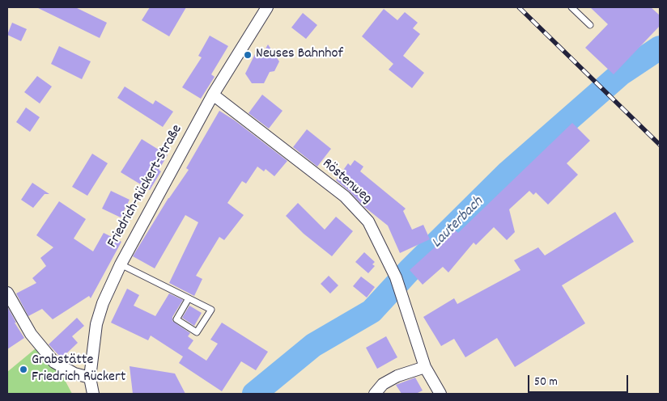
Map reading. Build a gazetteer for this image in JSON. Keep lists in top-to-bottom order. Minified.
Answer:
{"streets":{"street":["Röstenweg","Friedrich-Rückert-Straße"]},"crossings":[["Röstenweg","Friedrich-Rückert-Straße"]],"water":["Lauterbach"],"places":["Neuses Bahnhof","Grabstätte Friedrich Rückert"],"scale_bar":"50 m"}
